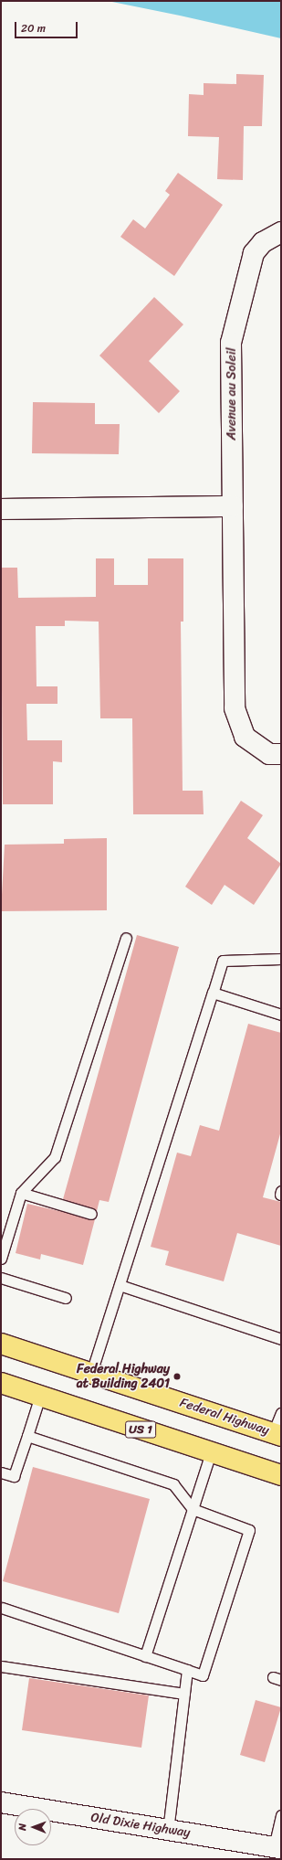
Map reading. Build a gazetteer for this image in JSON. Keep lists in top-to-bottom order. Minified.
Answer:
{"streets":{"main road":["Federal Highway","US 1"],"street":["Avenue au Soleil","Old Dixie Highway"]},"places":["Federal Highway at Building 2401"],"scale_bar":"20 m","north":"left"}
